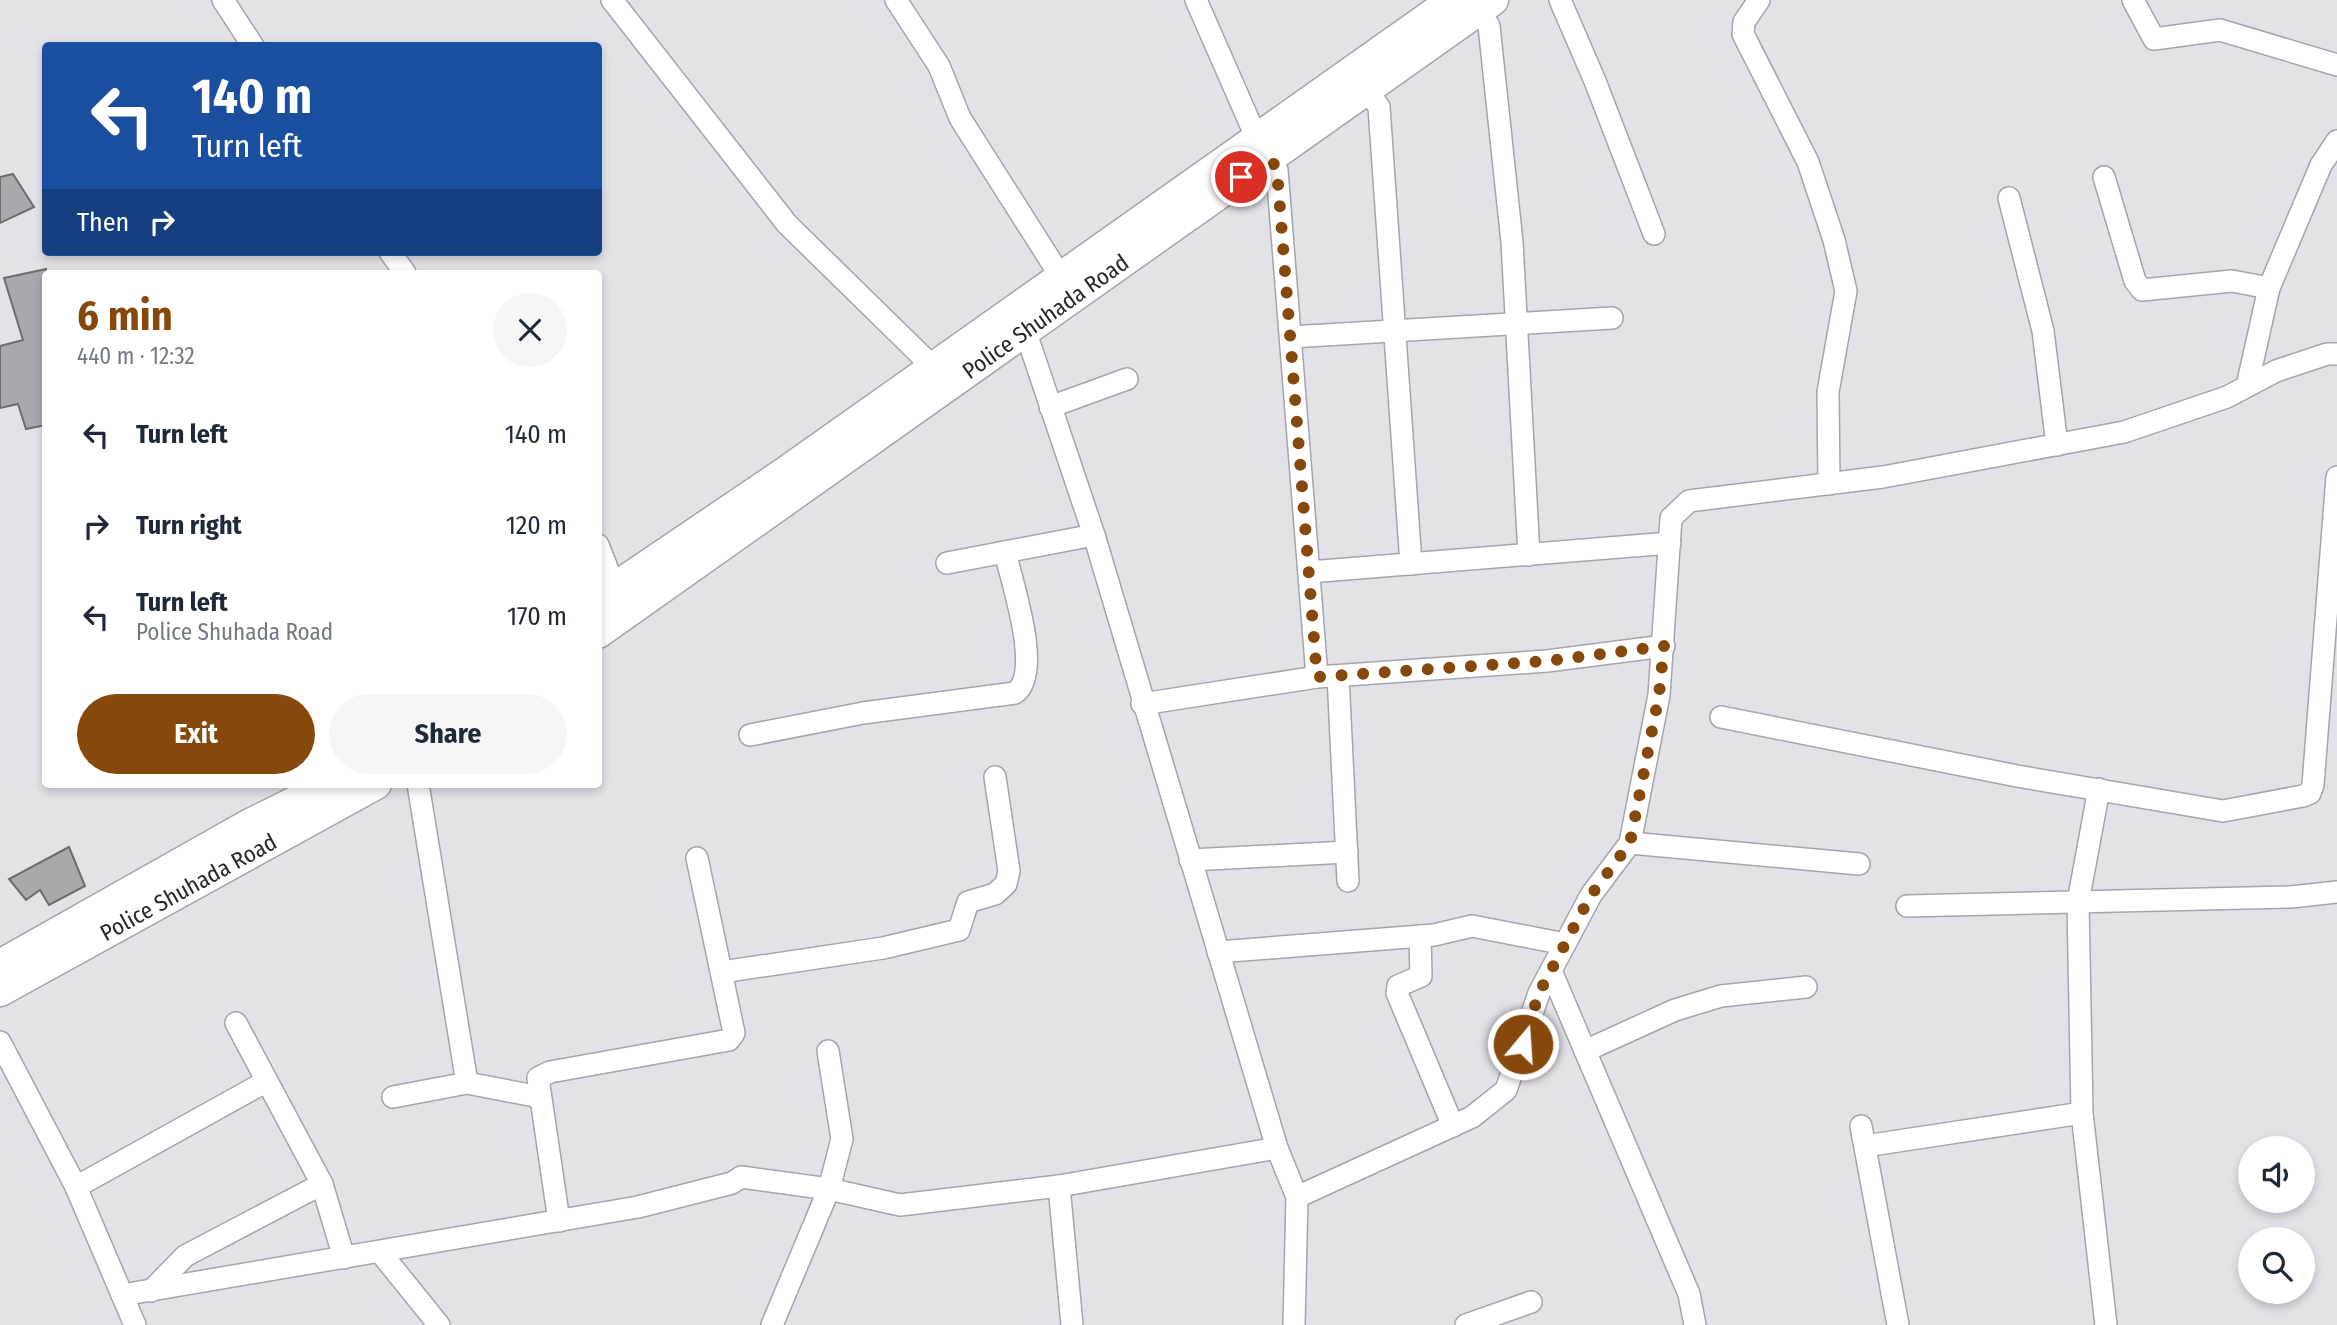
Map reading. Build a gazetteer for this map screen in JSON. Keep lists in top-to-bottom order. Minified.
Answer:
{"streets":{"main road":["Police Shuhada Road"]},"page":{"turn":["140 m","Turn left"],"then":"Then","heading":["6 min","440 m · 12:32"],"list":[{"name":"Turn left","value":"140 m"},{"name":"Turn right","value":"120 m"},{"name":"Turn left","note":"Police Shuhada Road","value":"170 m"}],"buttons":["Exit","Share"]}}
